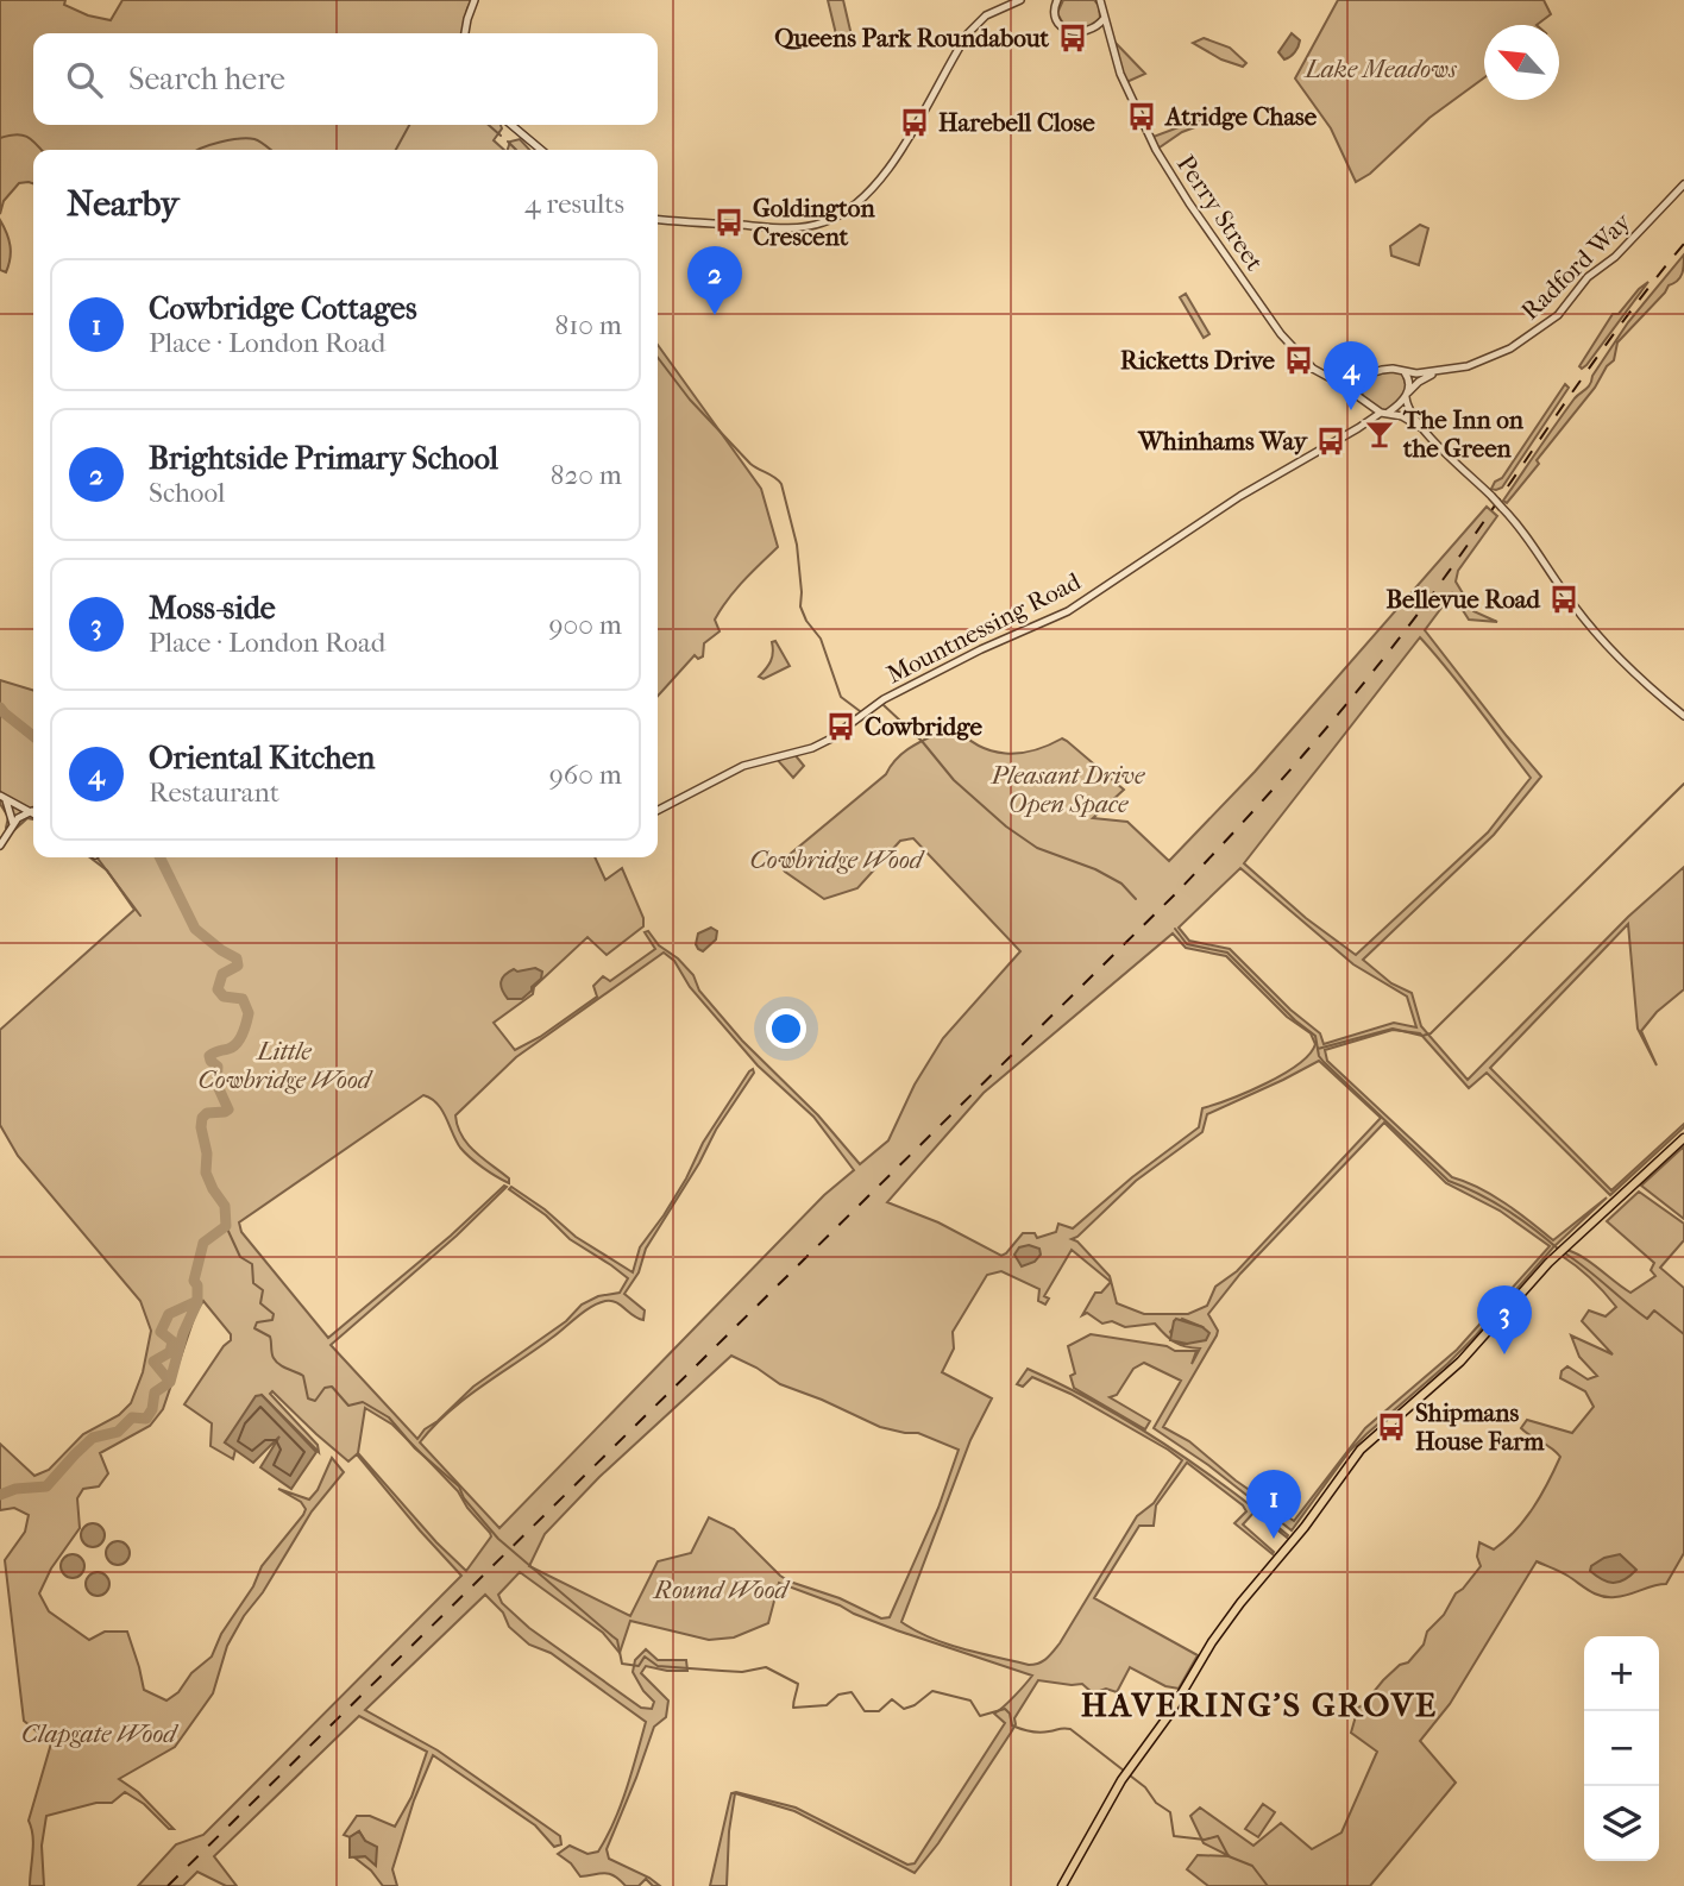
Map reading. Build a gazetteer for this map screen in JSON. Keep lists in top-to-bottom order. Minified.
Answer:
{"streets":{"street":["Perry Street","Radford Way","Mountnessing Road"]},"crossings":[["Perry Street","Radford Way"],["Perry Street","Mountnessing Road"],["Radford Way","Mountnessing Road"]],"districts":["HAVERING'S GROVE"],"parks":["Lake Meadows","Pleasant Drive Open Space","Cowbridge Wood","Little Cowbridge Wood","Round Wood","Clapgate Wood"],"places":{"bus stop":["Queens Park Roundabout","Atridge Chase","Harebell Close","Goldington Crescent","Ricketts Drive","Whinhams Way","Bellevue Road","Cowbridge","Shipmans House Farm"],"bar":["The Inn on the Green"]},"north":"top left","page":{"search":"Search here","heading":["Nearby","4 results"],"pins":["2","4","3","1"],"list":[{"mark":"1","name":"Cowbridge Cottages","note":"Place · London Road","value":"810 m"},{"mark":"2","name":"Brightside Primary School","note":"School","value":"820 m"},{"mark":"3","name":"Moss-side","note":"Place · London Road","value":"900 m"},{"mark":"4","name":"Oriental Kitchen","note":"Restaurant","value":"960 m"}],"map_buttons":["+","−"]}}
